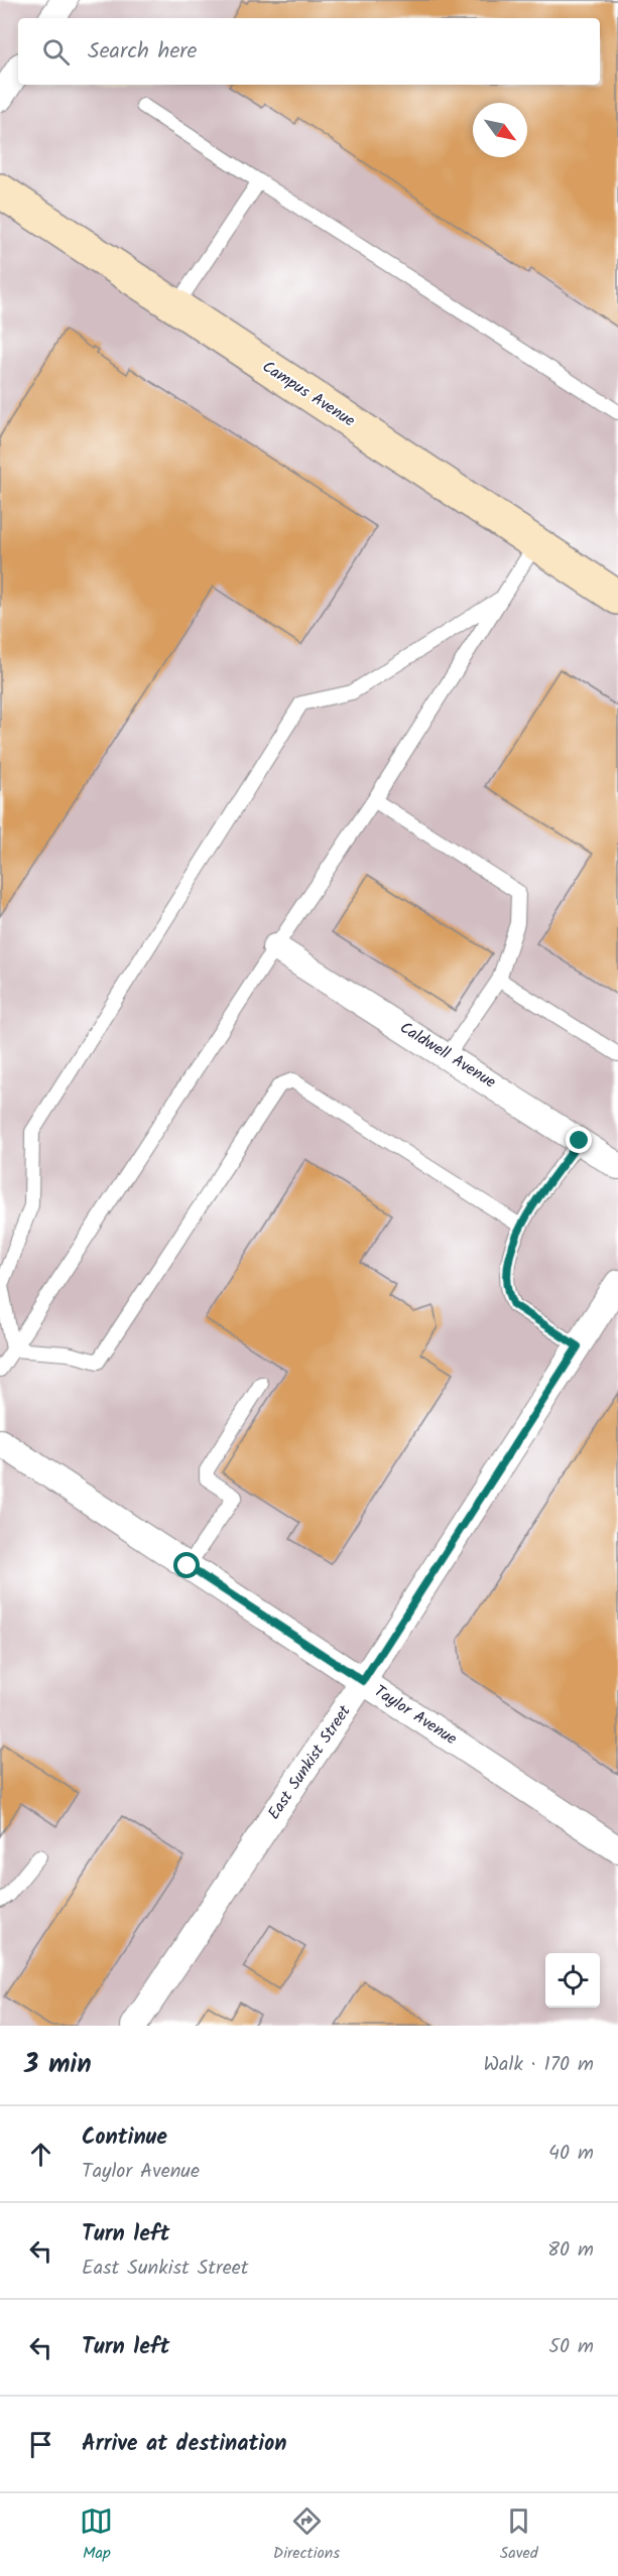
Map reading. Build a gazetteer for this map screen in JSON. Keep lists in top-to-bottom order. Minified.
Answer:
{"streets":{"street":["Campus Avenue","Caldwell Avenue","Taylor Avenue","East Sunkist Street"]},"crossings":[["Taylor Avenue","East Sunkist Street"]],"north":"bottom right","page":{"search":"Search here","heading":["3 min","Walk · 170 m"],"list":[["Continue","Taylor Avenue","40 m"],["Turn left","East Sunkist Street","80 m"],["Turn left","50 m"],"Arrive at destination"],"nav":["Map","Directions","Saved"]}}
